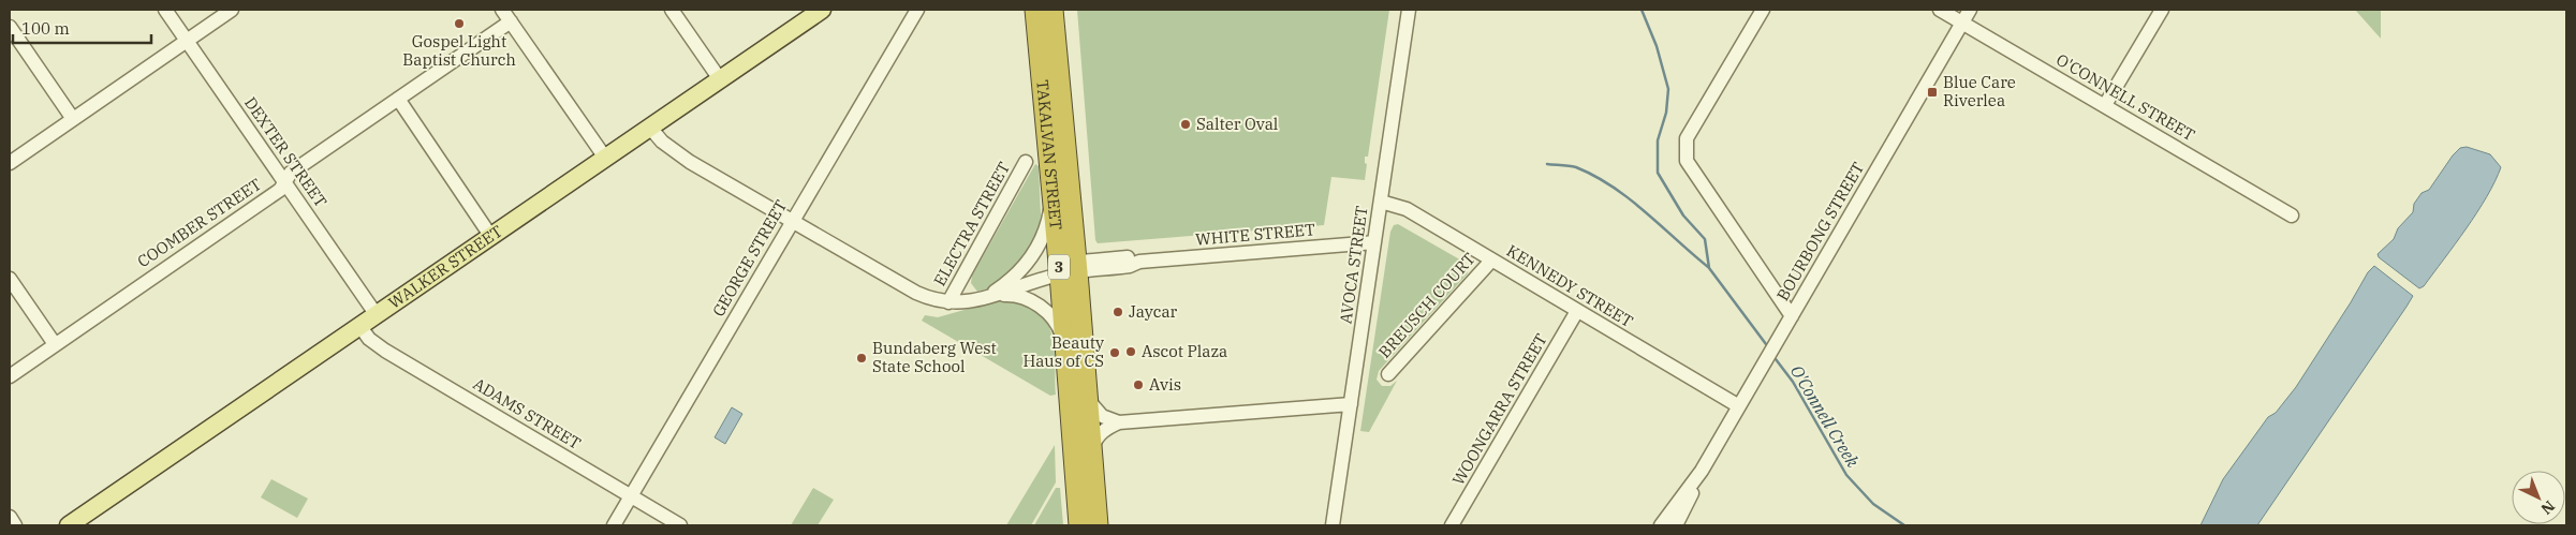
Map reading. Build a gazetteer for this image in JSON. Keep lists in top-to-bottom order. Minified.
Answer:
{"streets":{"highway":["TAKALVAN STREET","3"],"main road":["WALKER STREET"],"street":["O'CONNELL STREET","DEXTER STREET","COOMBER STREET","ELECTRA STREET","BOURBONG STREET","WHITE STREET","GEORGE STREET","AVOCA STREET","KENNEDY STREET","BREUSCH COURT","WOONGARRA STREET","ADAMS STREET"]},"crossings":[["O'CONNELL STREET","BOURBONG STREET"],["DEXTER STREET","COOMBER STREET"],["DEXTER STREET","WALKER STREET"],["TAKALVAN STREET","WHITE STREET"],["BOURBONG STREET","KENNEDY STREET"],["WHITE STREET","AVOCA STREET"],["GEORGE STREET","ADAMS STREET"],["AVOCA STREET","KENNEDY STREET"],["WALKER STREET","ADAMS STREET"],["KENNEDY STREET","BREUSCH COURT"],["KENNEDY STREET","WOONGARRA STREET"]],"water":["O'Connell Creek"],"places":{"other":["Gospel Light Baptist Church","Salter Oval","Jaycar","Ascot Plaza","Beauty Haus of CS","Bundaberg West State School","Avis"],"transit":["Blue Care Riverlea"]},"scale_bar":"100 m","north":"bottom right"}
